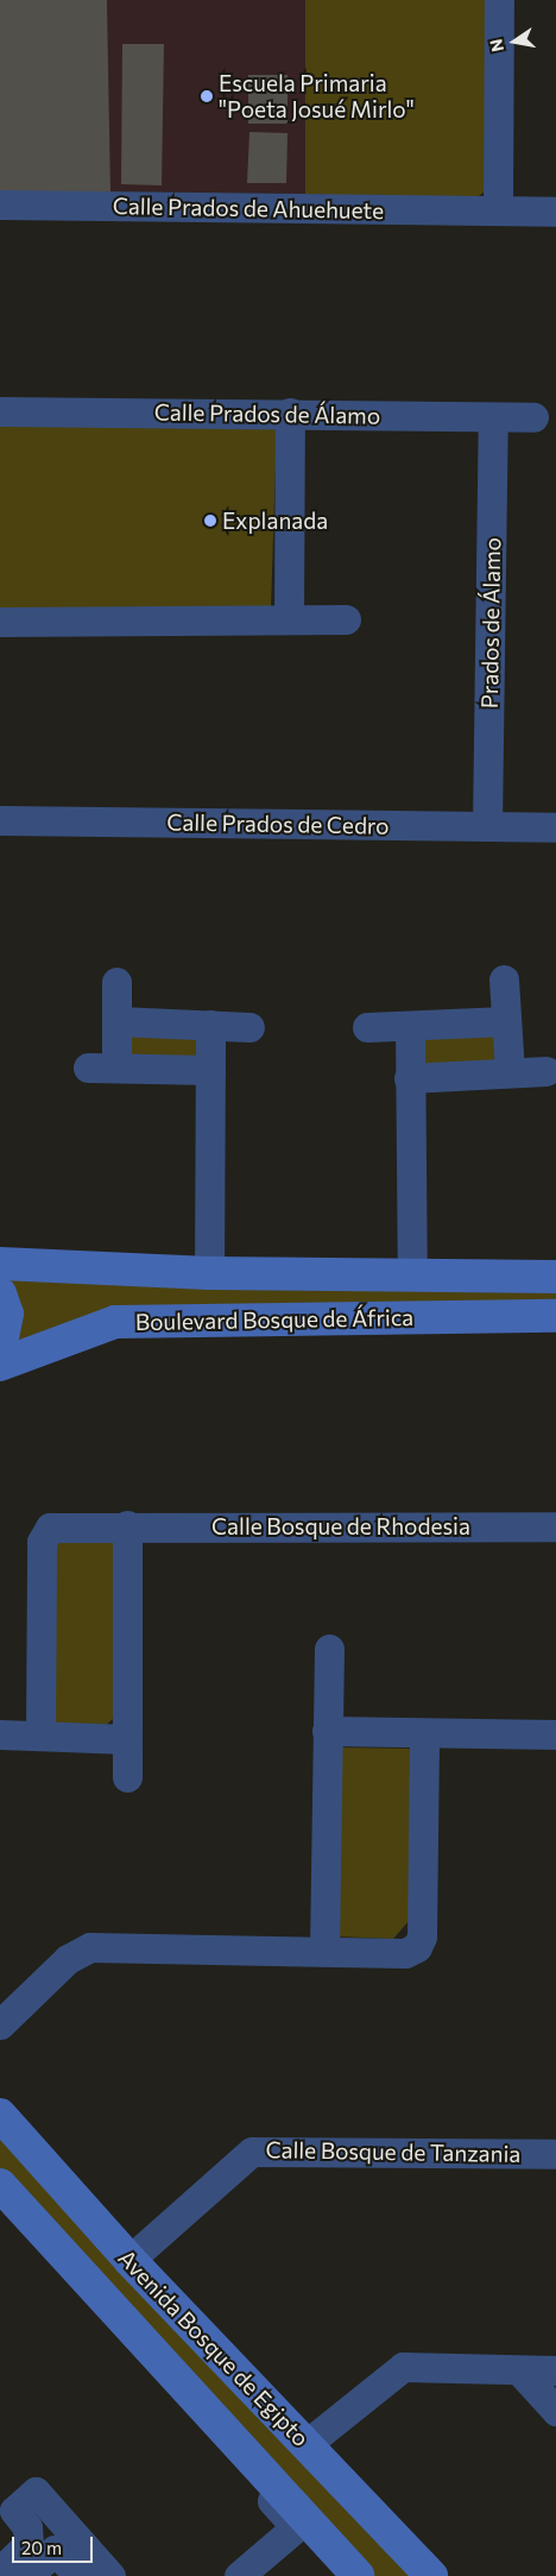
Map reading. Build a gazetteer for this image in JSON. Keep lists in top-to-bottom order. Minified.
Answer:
{"streets":{"street":["Calle Prados de Ahuehuete","Calle Prados de Álamo","Prados de Álamo","Calle Prados de Cedro","Boulevard Bosque de África","Calle Bosque de Rhodesia","Calle Bosque de Tanzania","Avenida Bosque de Egipto"]},"crossings":[["Calle Prados de Álamo","Prados de Álamo"],["Prados de Álamo","Calle Prados de Cedro"],["Calle Bosque de Tanzania","Avenida Bosque de Egipto"]],"places":["Escuela Primaria \"Poeta Josué Mirlo\"","Explanada"],"scale_bar":"20 m","north":"left"}
